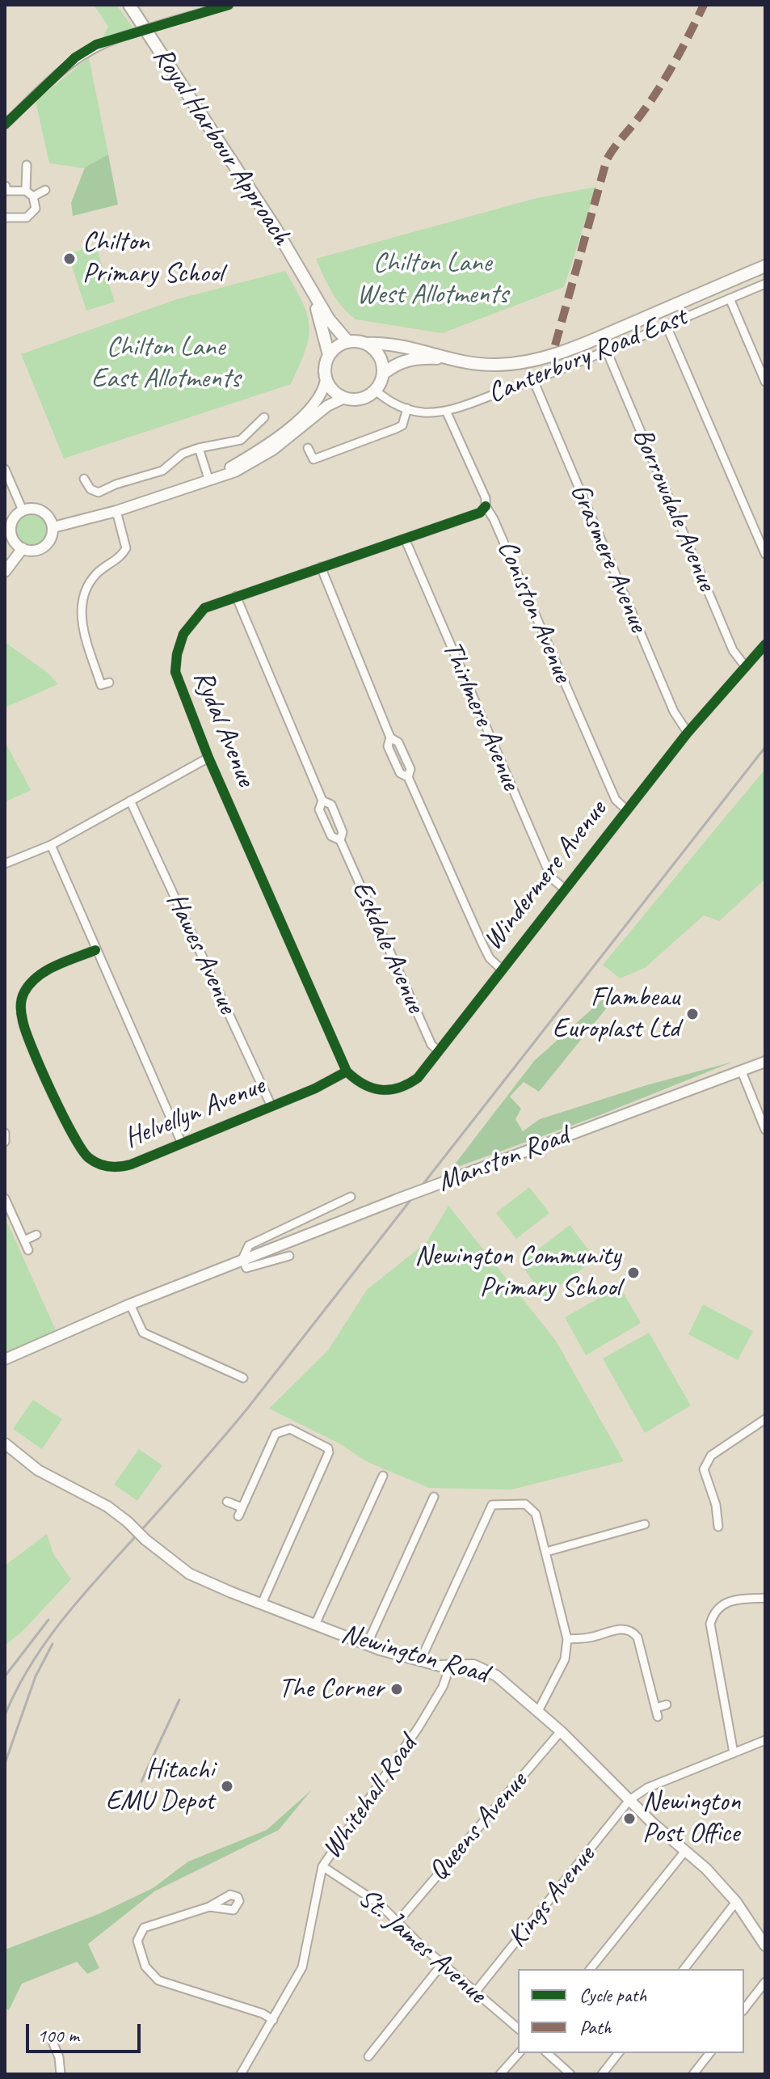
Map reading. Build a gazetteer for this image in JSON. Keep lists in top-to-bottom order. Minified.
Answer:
{"streets":{"highway":["Royal Harbour Approach","Canterbury Road East"],"main road":["Manston Road","Newington Road"],"street":["Borrowdale Avenue","Grasmere Avenue","Coniston Avenue","Thirlmere Avenue","Rydal Avenue","Windermere Avenue","Eskdale Avenue","Hawes Avenue","Helvellyn Avenue","Whitehall Road","Queens Avenue","Kings Avenue","St. James Avenue"]},"crossings":[["Royal Harbour Approach","Canterbury Road East"],["Canterbury Road East","Borrowdale Avenue"],["Canterbury Road East","Grasmere Avenue"],["Canterbury Road East","Coniston Avenue"],["Borrowdale Avenue","Windermere Avenue"],["Grasmere Avenue","Windermere Avenue"],["Coniston Avenue","Rydal Avenue"],["Coniston Avenue","Windermere Avenue"],["Thirlmere Avenue","Rydal Avenue"],["Thirlmere Avenue","Windermere Avenue"],["Rydal Avenue","Windermere Avenue"],["Rydal Avenue","Eskdale Avenue"],["Rydal Avenue","Helvellyn Avenue"],["Windermere Avenue","Eskdale Avenue"],["Windermere Avenue","Helvellyn Avenue"],["Hawes Avenue","Helvellyn Avenue"],["Newington Road","Whitehall Road"],["Newington Road","Queens Avenue"],["Newington Road","Kings Avenue"],["Whitehall Road","St. James Avenue"],["Queens Avenue","St. James Avenue"],["Kings Avenue","St. James Avenue"]],"parks":["Chilton Lane West Allotments","Chilton Lane East Allotments"],"places":["Chilton Primary School","Flambeau Europlast Ltd","Newington Community Primary School","The Corner","Hitachi EMU Depot","Newington Post Office"],"legend":["Cycle path","Path"],"scale_bar":"100 m"}
